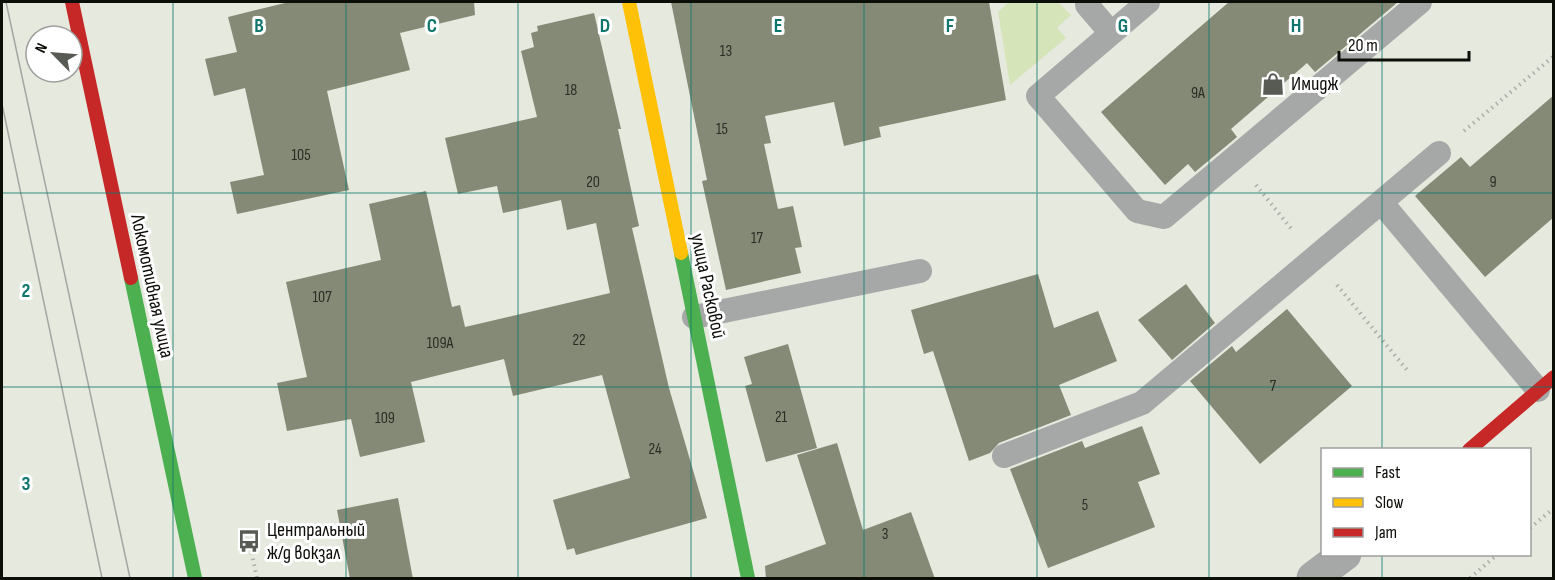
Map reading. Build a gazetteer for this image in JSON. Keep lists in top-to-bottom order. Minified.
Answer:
{"streets":{"street":["Локомотивная улица","улица Расковой"]},"places":{"shop":["Имидж"],"bus stop":["Центральный ж/д вокзал"]},"house_numbers":["13","18","9А","15","105","20","9","17","107","22","109А","7","21","109","24","5","3"],"legend":["Fast","Slow","Jam"],"scale_bar":"20 m","north":"top left","grid":{"columns":["B","C","D","E","F","G","H"],"rows":["2","3"]}}
